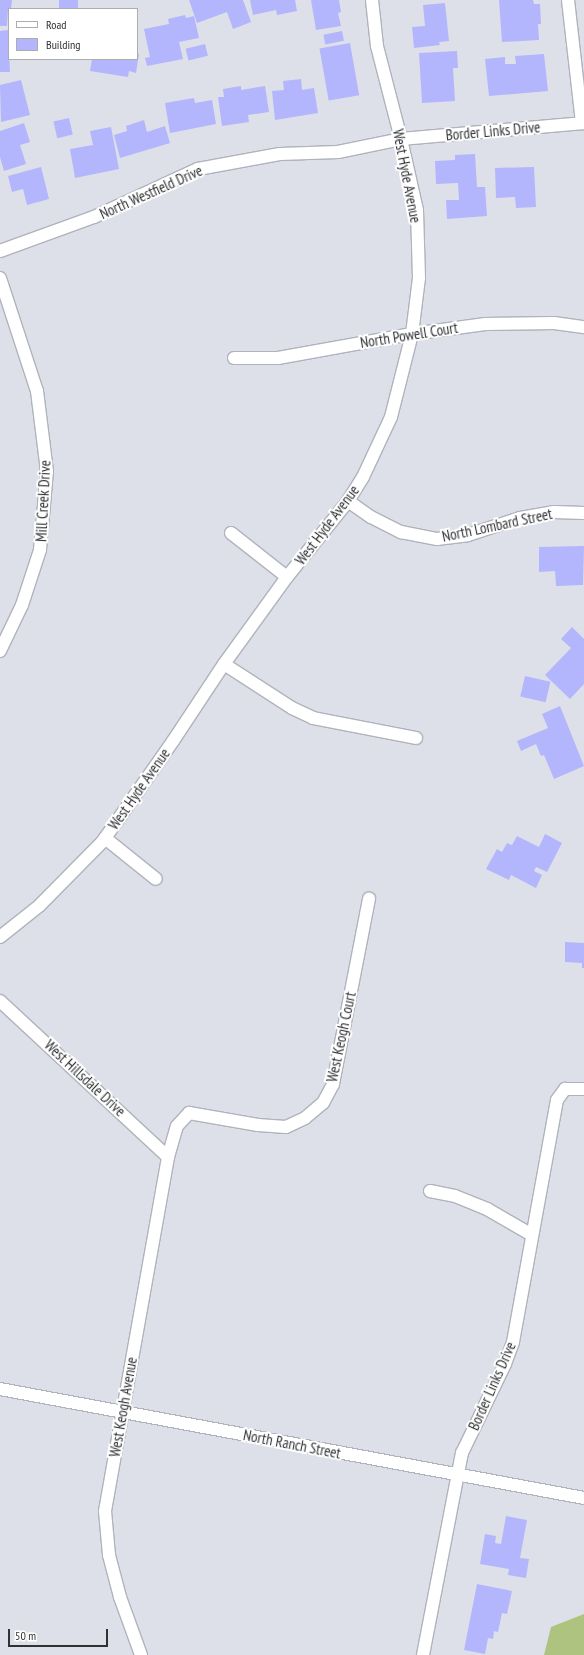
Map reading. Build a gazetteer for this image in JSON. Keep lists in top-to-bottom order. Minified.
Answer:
{"streets":{"street":["Border Links Drive","West Hyde Avenue","North Westfield Drive","North Powell Court","Mill Creek Drive","North Lombard Street","West Keogh Court","West Hillsdale Drive","West Keogh Avenue","North Ranch Street"]},"crossings":[["Border Links Drive","West Hyde Avenue"],["Border Links Drive","North Westfield Drive"],["Border Links Drive","North Ranch Street"],["West Hyde Avenue","North Westfield Drive"],["West Hyde Avenue","North Powell Court"],["West Hyde Avenue","North Lombard Street"],["West Keogh Court","West Hillsdale Drive"],["West Keogh Court","West Keogh Avenue"],["West Hillsdale Drive","West Keogh Avenue"],["West Keogh Avenue","North Ranch Street"]],"legend":["Road","Building"],"scale_bar":"50 m"}
